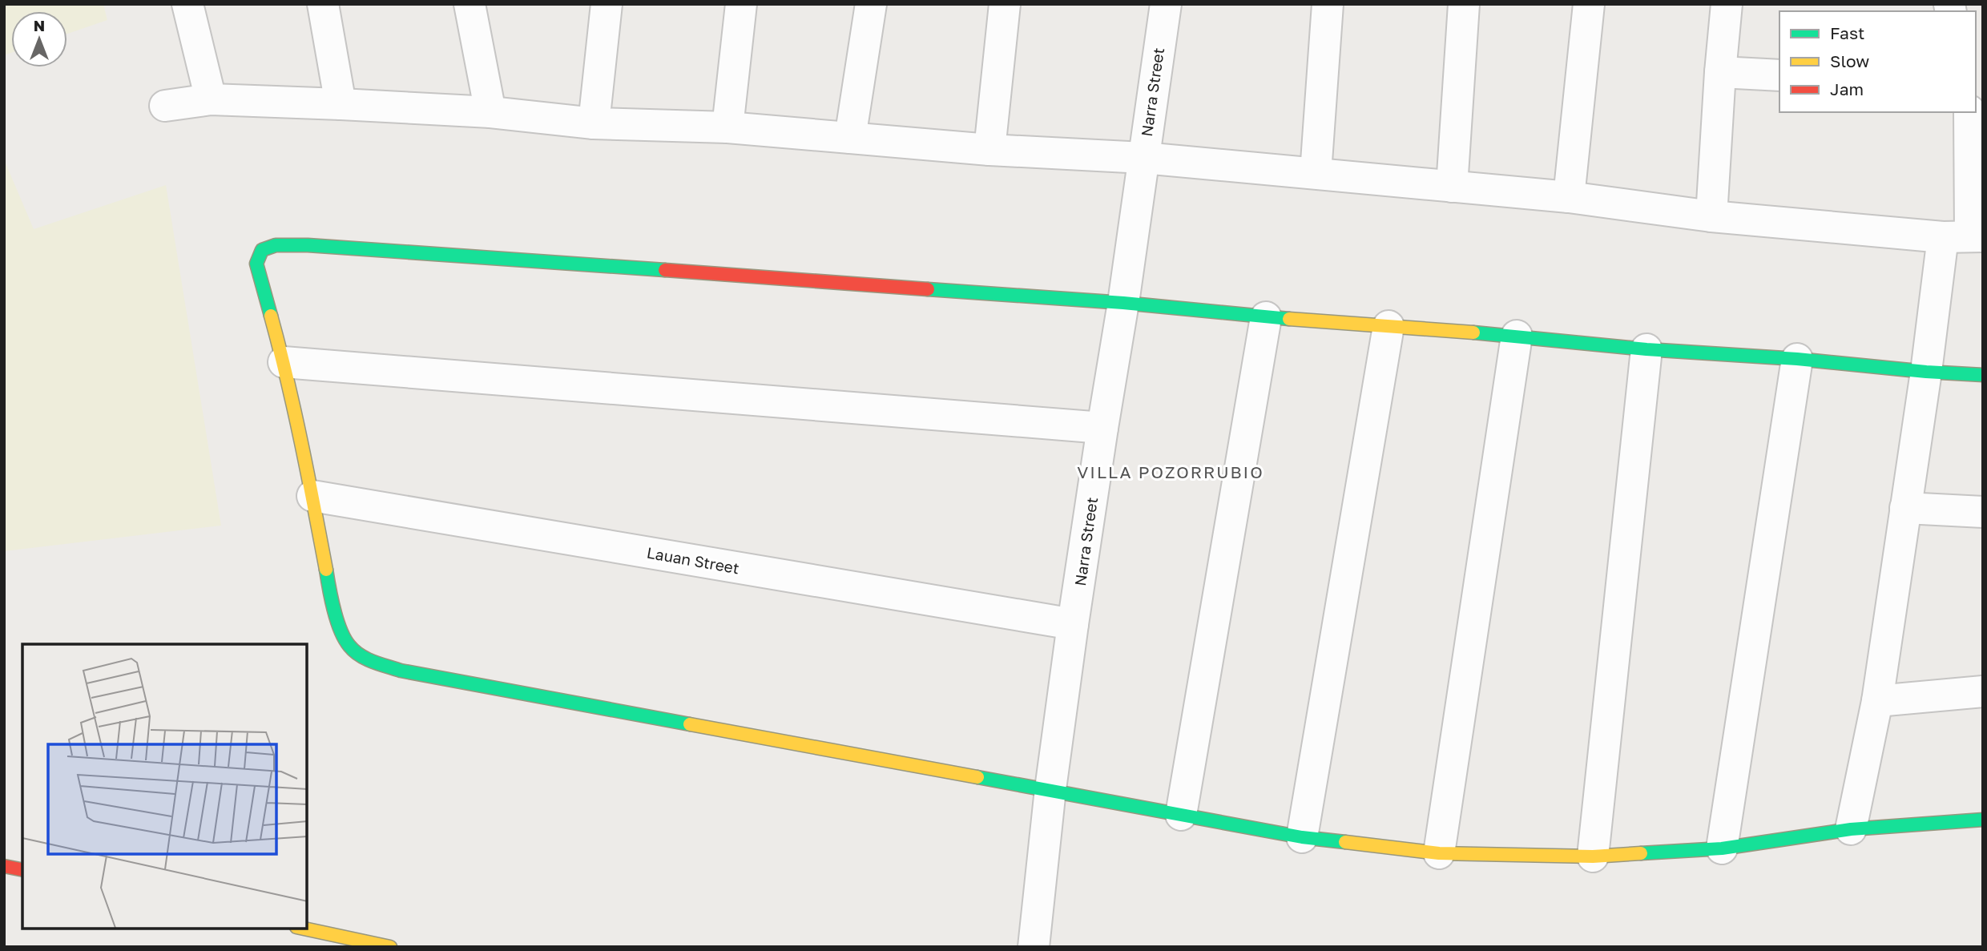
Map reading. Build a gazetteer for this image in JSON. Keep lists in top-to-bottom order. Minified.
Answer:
{"streets":{"street":["Narra Street","Lauan Street"]},"crossings":[["Narra Street","Lauan Street"]],"districts":["VILLA POZORRUBIO"],"legend":["Fast","Slow","Jam"],"north":"top"}
